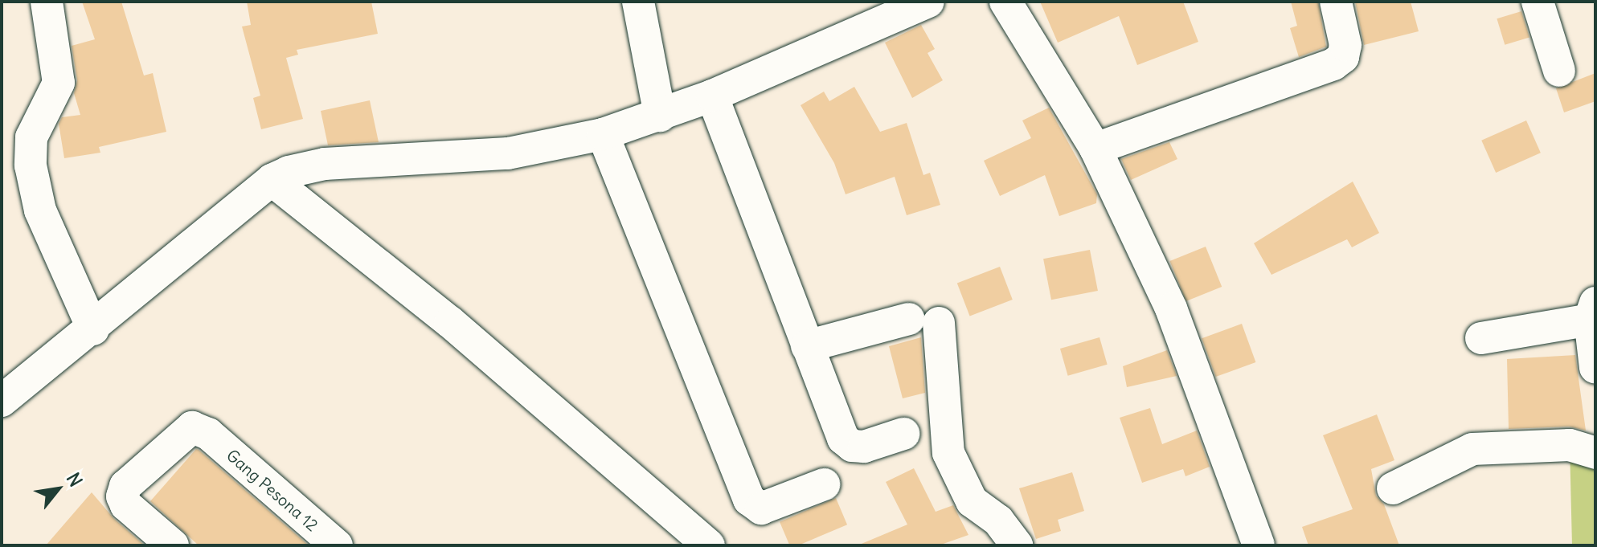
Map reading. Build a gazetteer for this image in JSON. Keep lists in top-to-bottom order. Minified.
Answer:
{"streets":{"street":["Gang Pesona 12"]},"north":"top right"}
